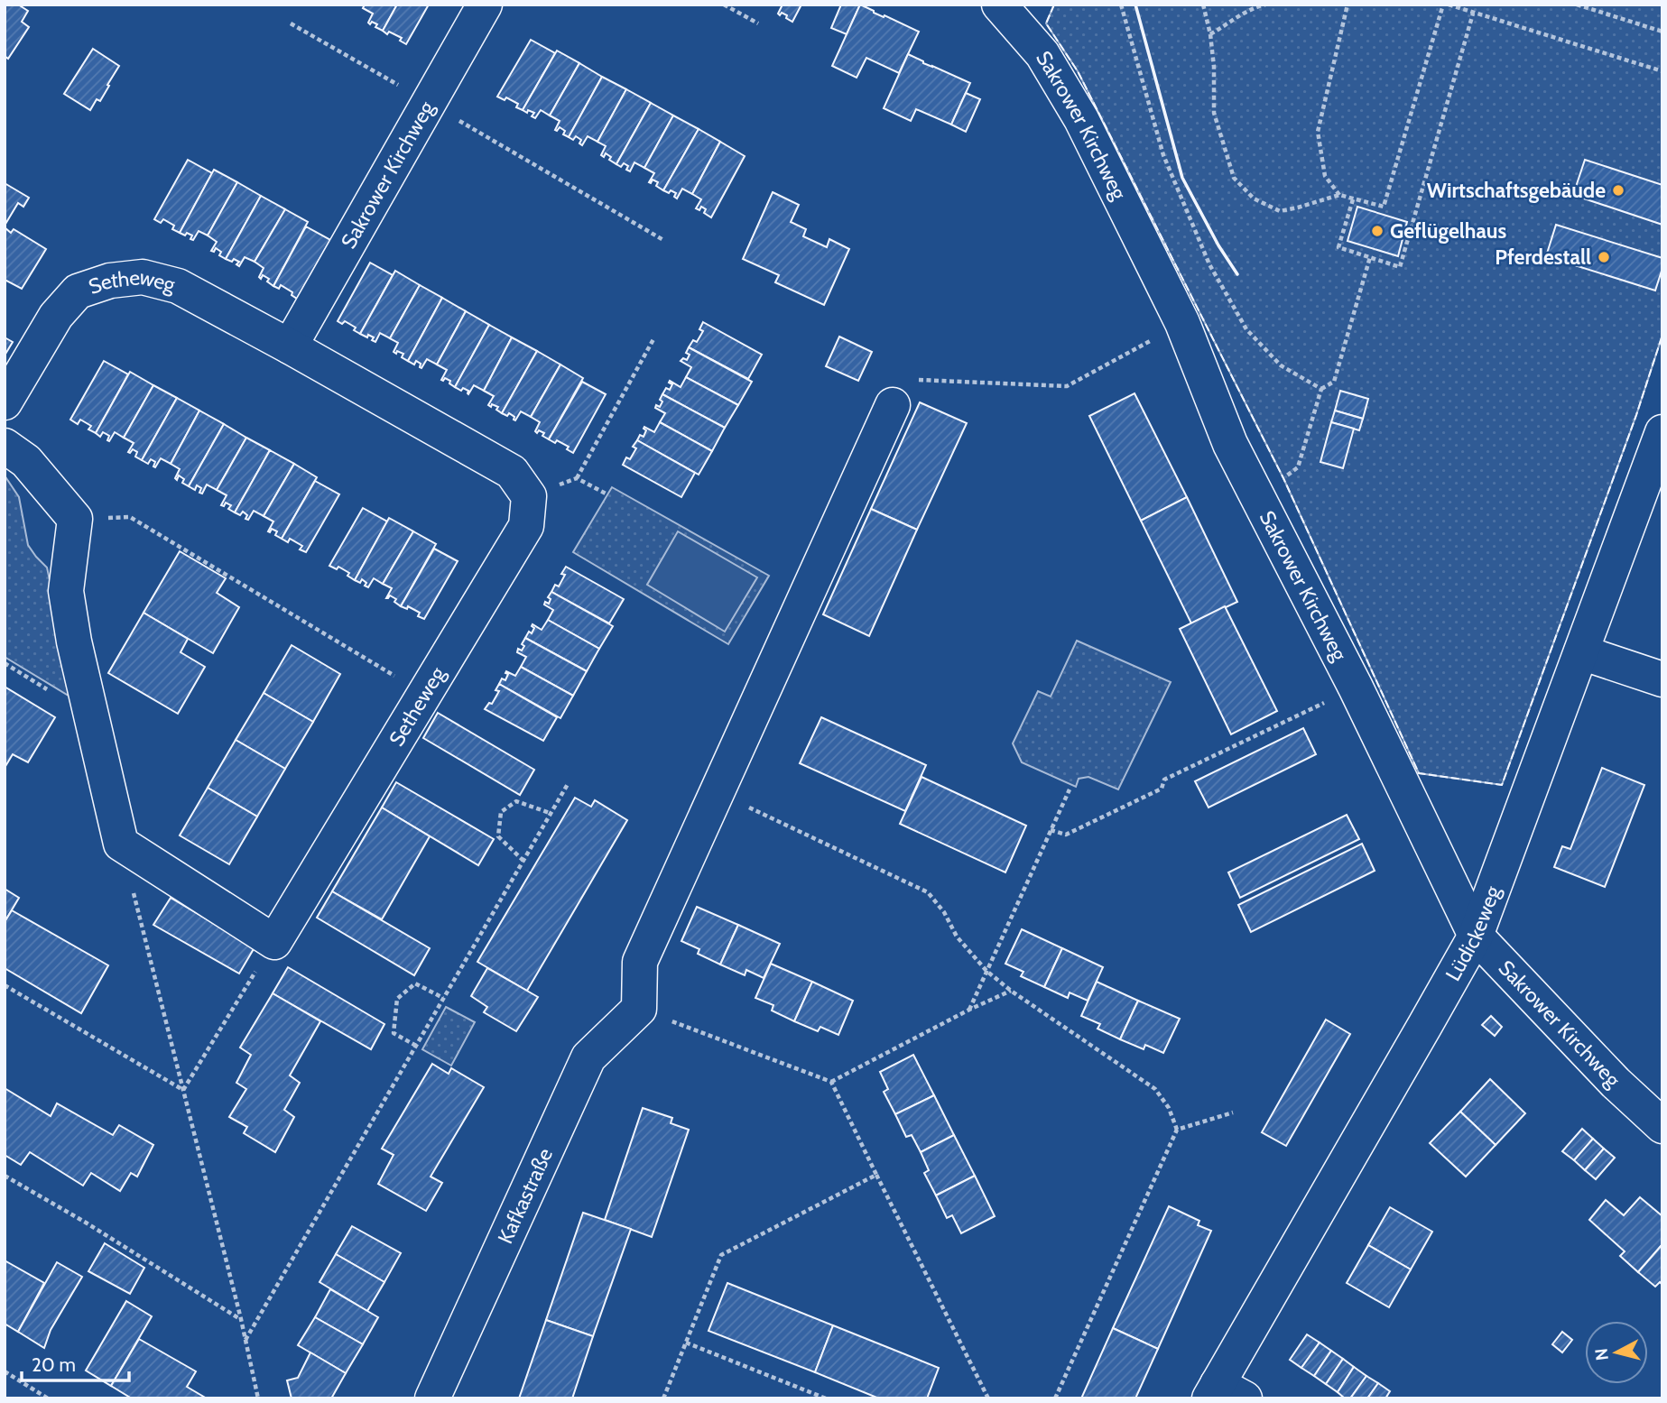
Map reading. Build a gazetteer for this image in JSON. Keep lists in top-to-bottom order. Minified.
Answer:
{"streets":{"street":["Sakrower Kirchweg","Setheweg","Lüdickeweg","Kafkastraße"]},"crossings":[["Sakrower Kirchweg","Setheweg"],["Sakrower Kirchweg","Lüdickeweg"]],"places":["Wirtschaftsgebäude","Geflügelhaus","Pferdestall"],"scale_bar":"20 m","north":"left"}
